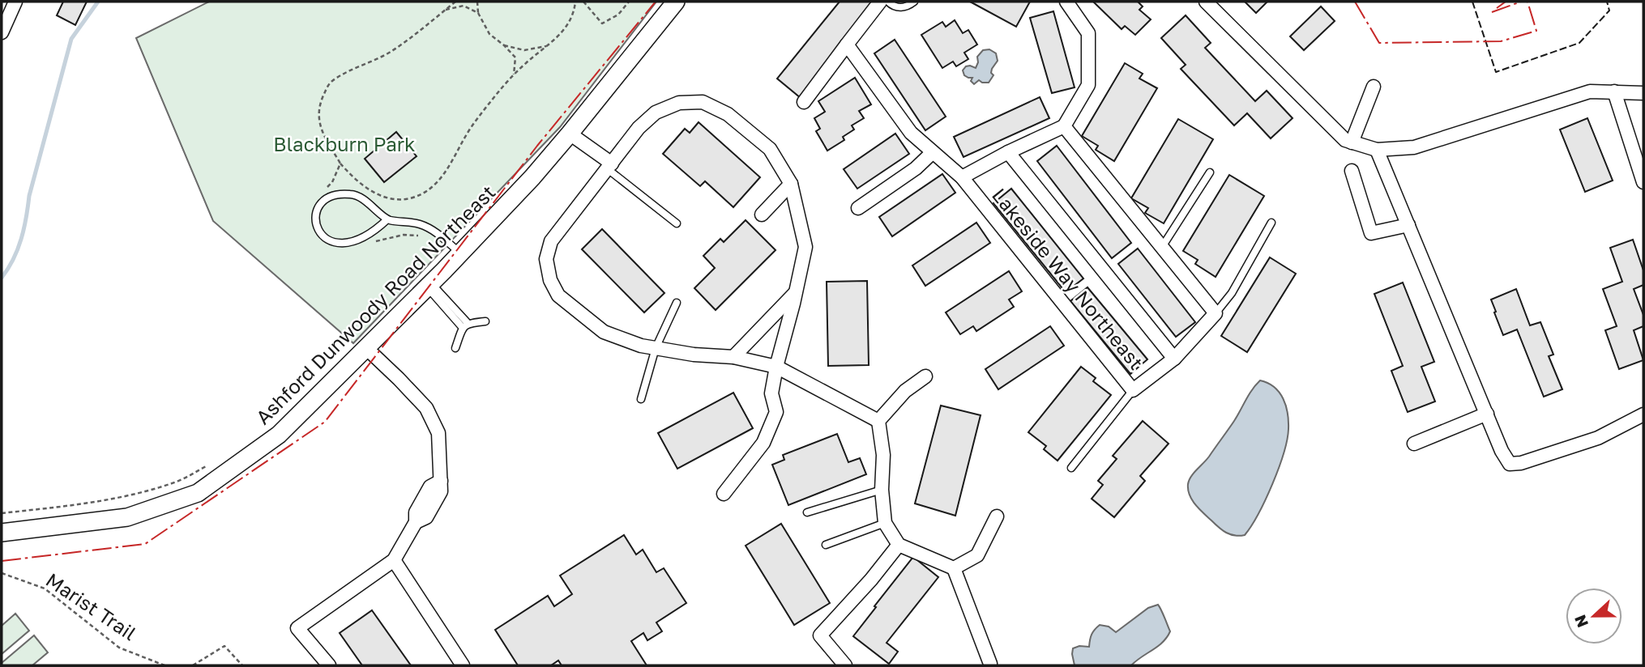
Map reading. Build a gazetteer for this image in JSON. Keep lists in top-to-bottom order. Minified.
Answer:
{"streets":{"main road":["Ashford Dunwoody Road Northeast"],"street":["Lakeside Way Northeast"],"path":["Marist Trail"]},"parks":["Blackburn Park"],"north":"left"}
